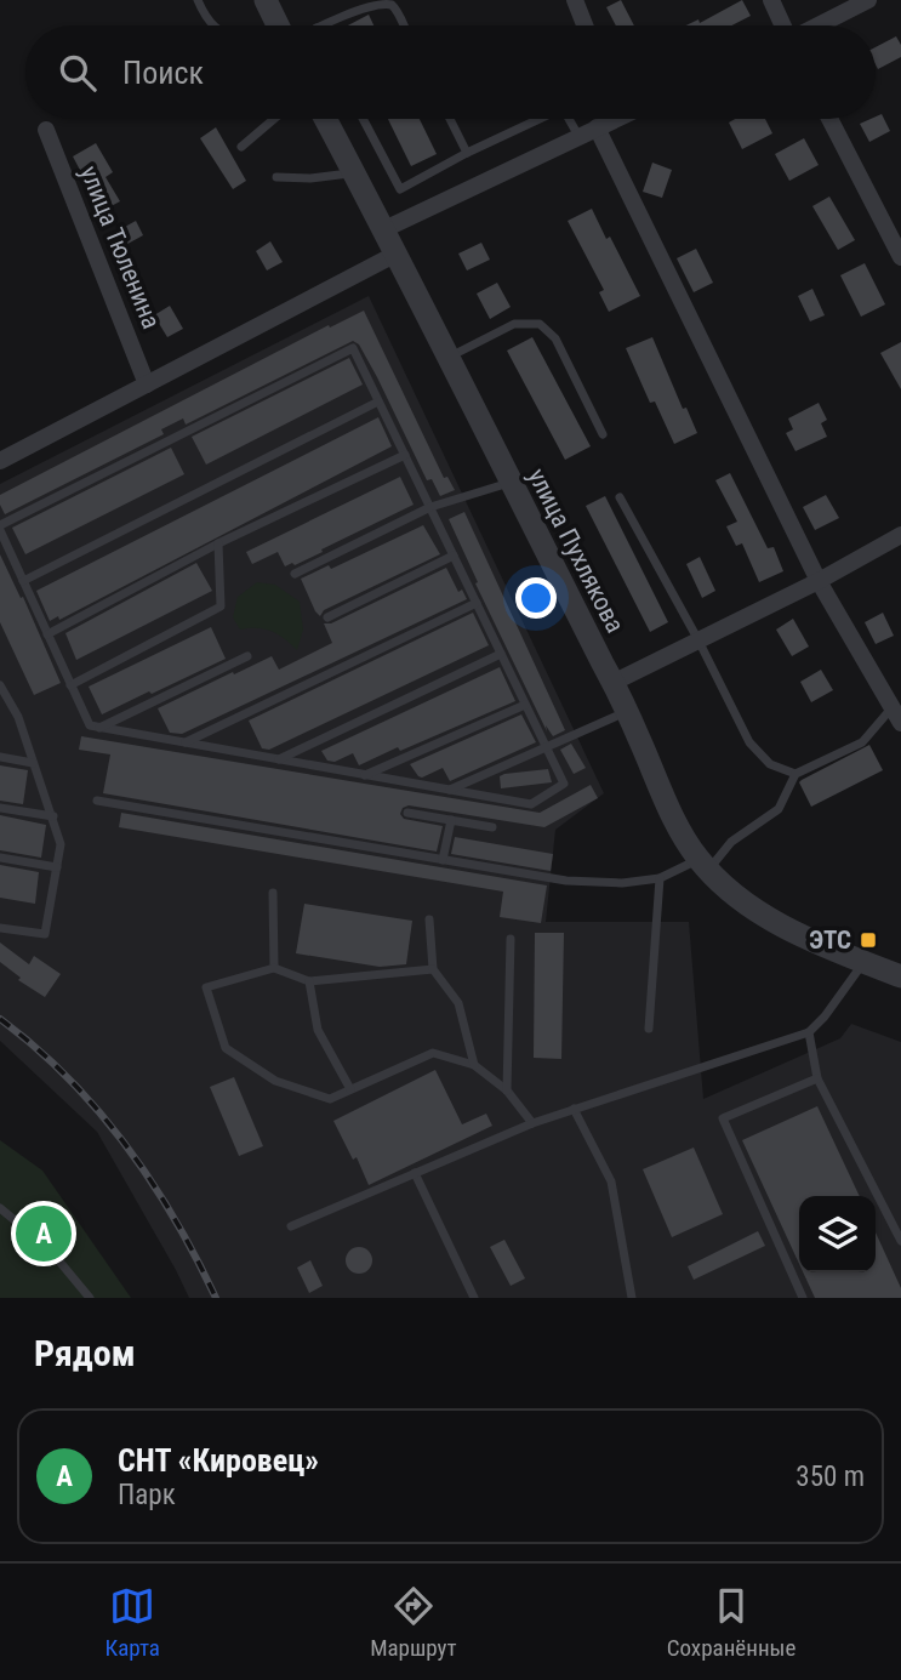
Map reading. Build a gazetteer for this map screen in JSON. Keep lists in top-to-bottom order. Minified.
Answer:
{"streets":{"street":["улица Тюленина","улица Пухлякова"]},"places":{"transit":["ЭТС"]},"page":{"search":"Поиск","pins":"A","heading":"Рядом","list":[{"mark":"A","name":"СНТ «Кировец»","note":"Парк","value":"350 m"}],"nav":["Карта","Маршрут","Сохранённые"]}}
